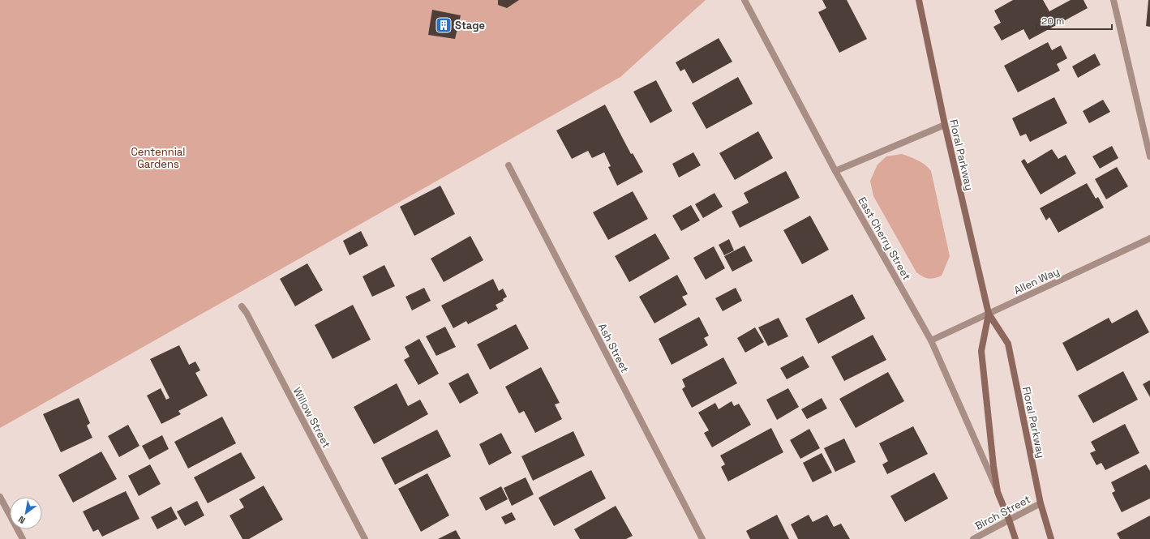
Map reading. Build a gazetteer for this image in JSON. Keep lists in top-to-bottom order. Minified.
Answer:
{"streets":{"street":["Floral Parkway","East Cherry Street","Allen Way","Ash Street","Willow Street","Birch Street"]},"crossings":[["Floral Parkway","East Cherry Street"],["Floral Parkway","Allen Way"],["Floral Parkway","Birch Street"],["East Cherry Street","Allen Way"]],"parks":["Centennial Gardens"],"places":{"building":["Stage"]},"scale_bar":"20 m","north":"bottom left"}
